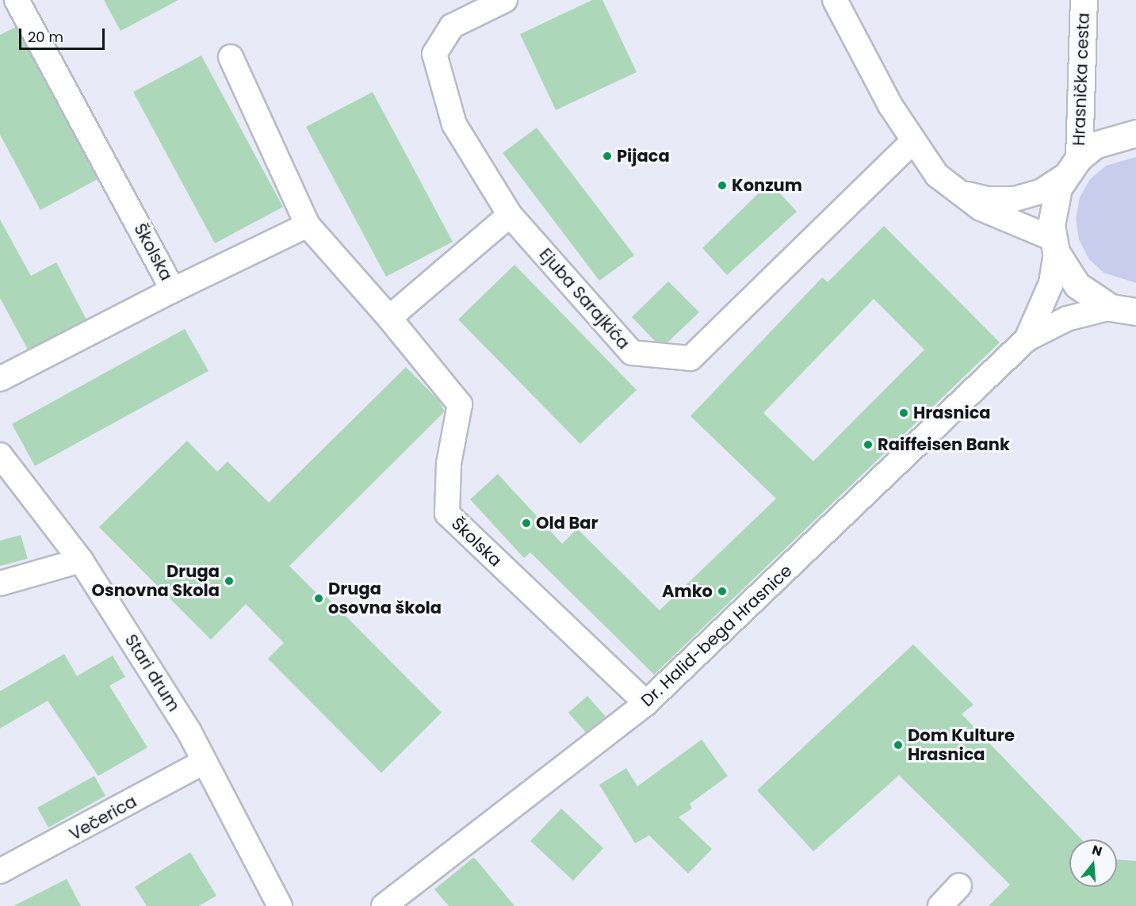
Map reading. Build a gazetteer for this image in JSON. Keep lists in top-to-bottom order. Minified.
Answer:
{"streets":{"main road":["Hrasnička cesta"],"street":["Školska","Ejuba Sarajkića","Dr. Halid-bega Hrasnice","Stari drum","Večerica"]},"crossings":[["Školska","Dr. Halid-bega Hrasnice"],["Stari drum","Večerica"]],"places":["Pijaca","Konzum","Hrasnica","Raiffeisen Bank","Old Bar","Druga Osnovna Skola","Amko","Druga osovna škola","Dom Kulture Hrasnica"],"scale_bar":"20 m","north":"top"}
